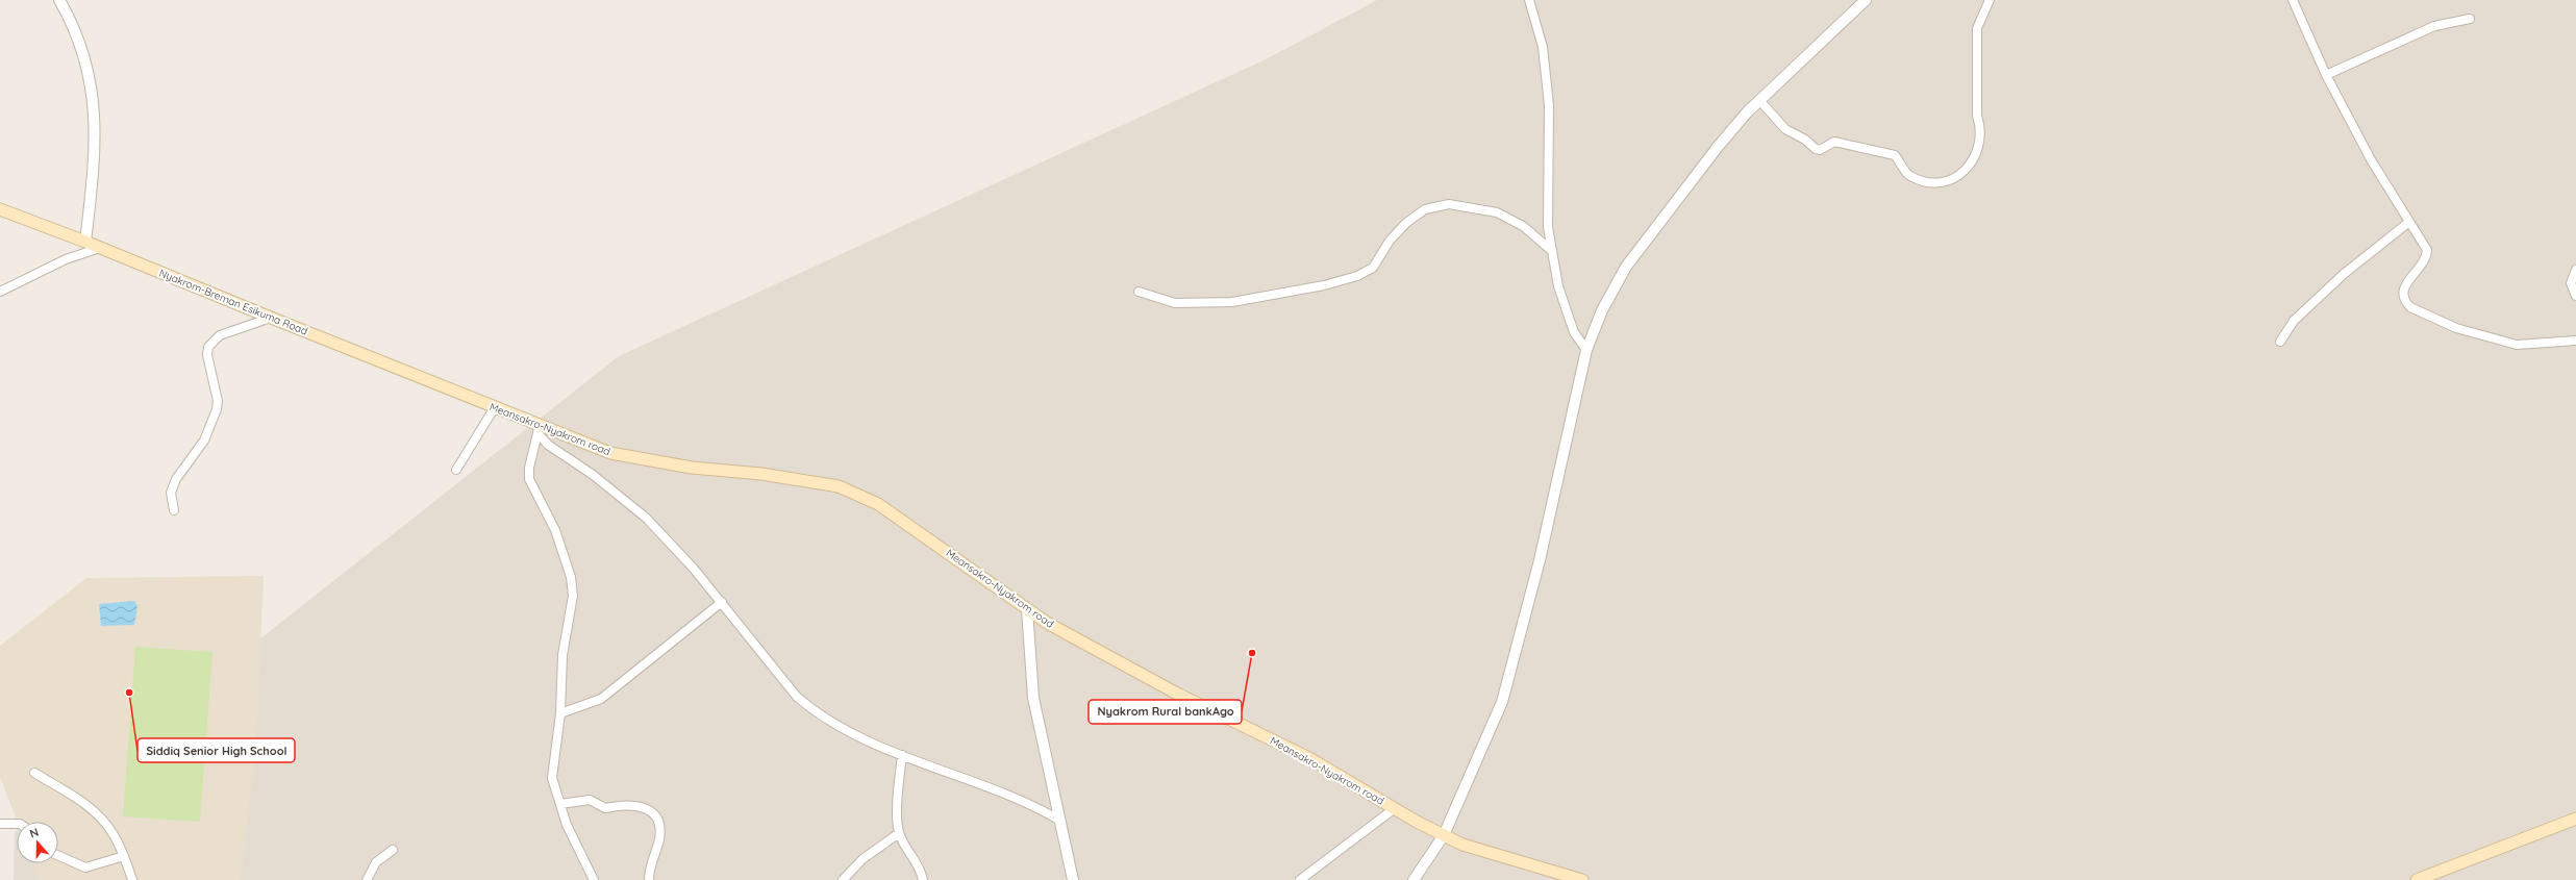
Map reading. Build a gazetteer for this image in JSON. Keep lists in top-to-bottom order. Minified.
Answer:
{"streets":{"main road":["Nyakrom-Breman Esikuma Road","Meansakro-Nyakrom road"]},"crossings":[["Nyakrom-Breman Esikuma Road","Meansakro-Nyakrom road"]],"places":["Nyakrom Rural bankAgo","Siddiq Senior High School"],"north":"top"}
